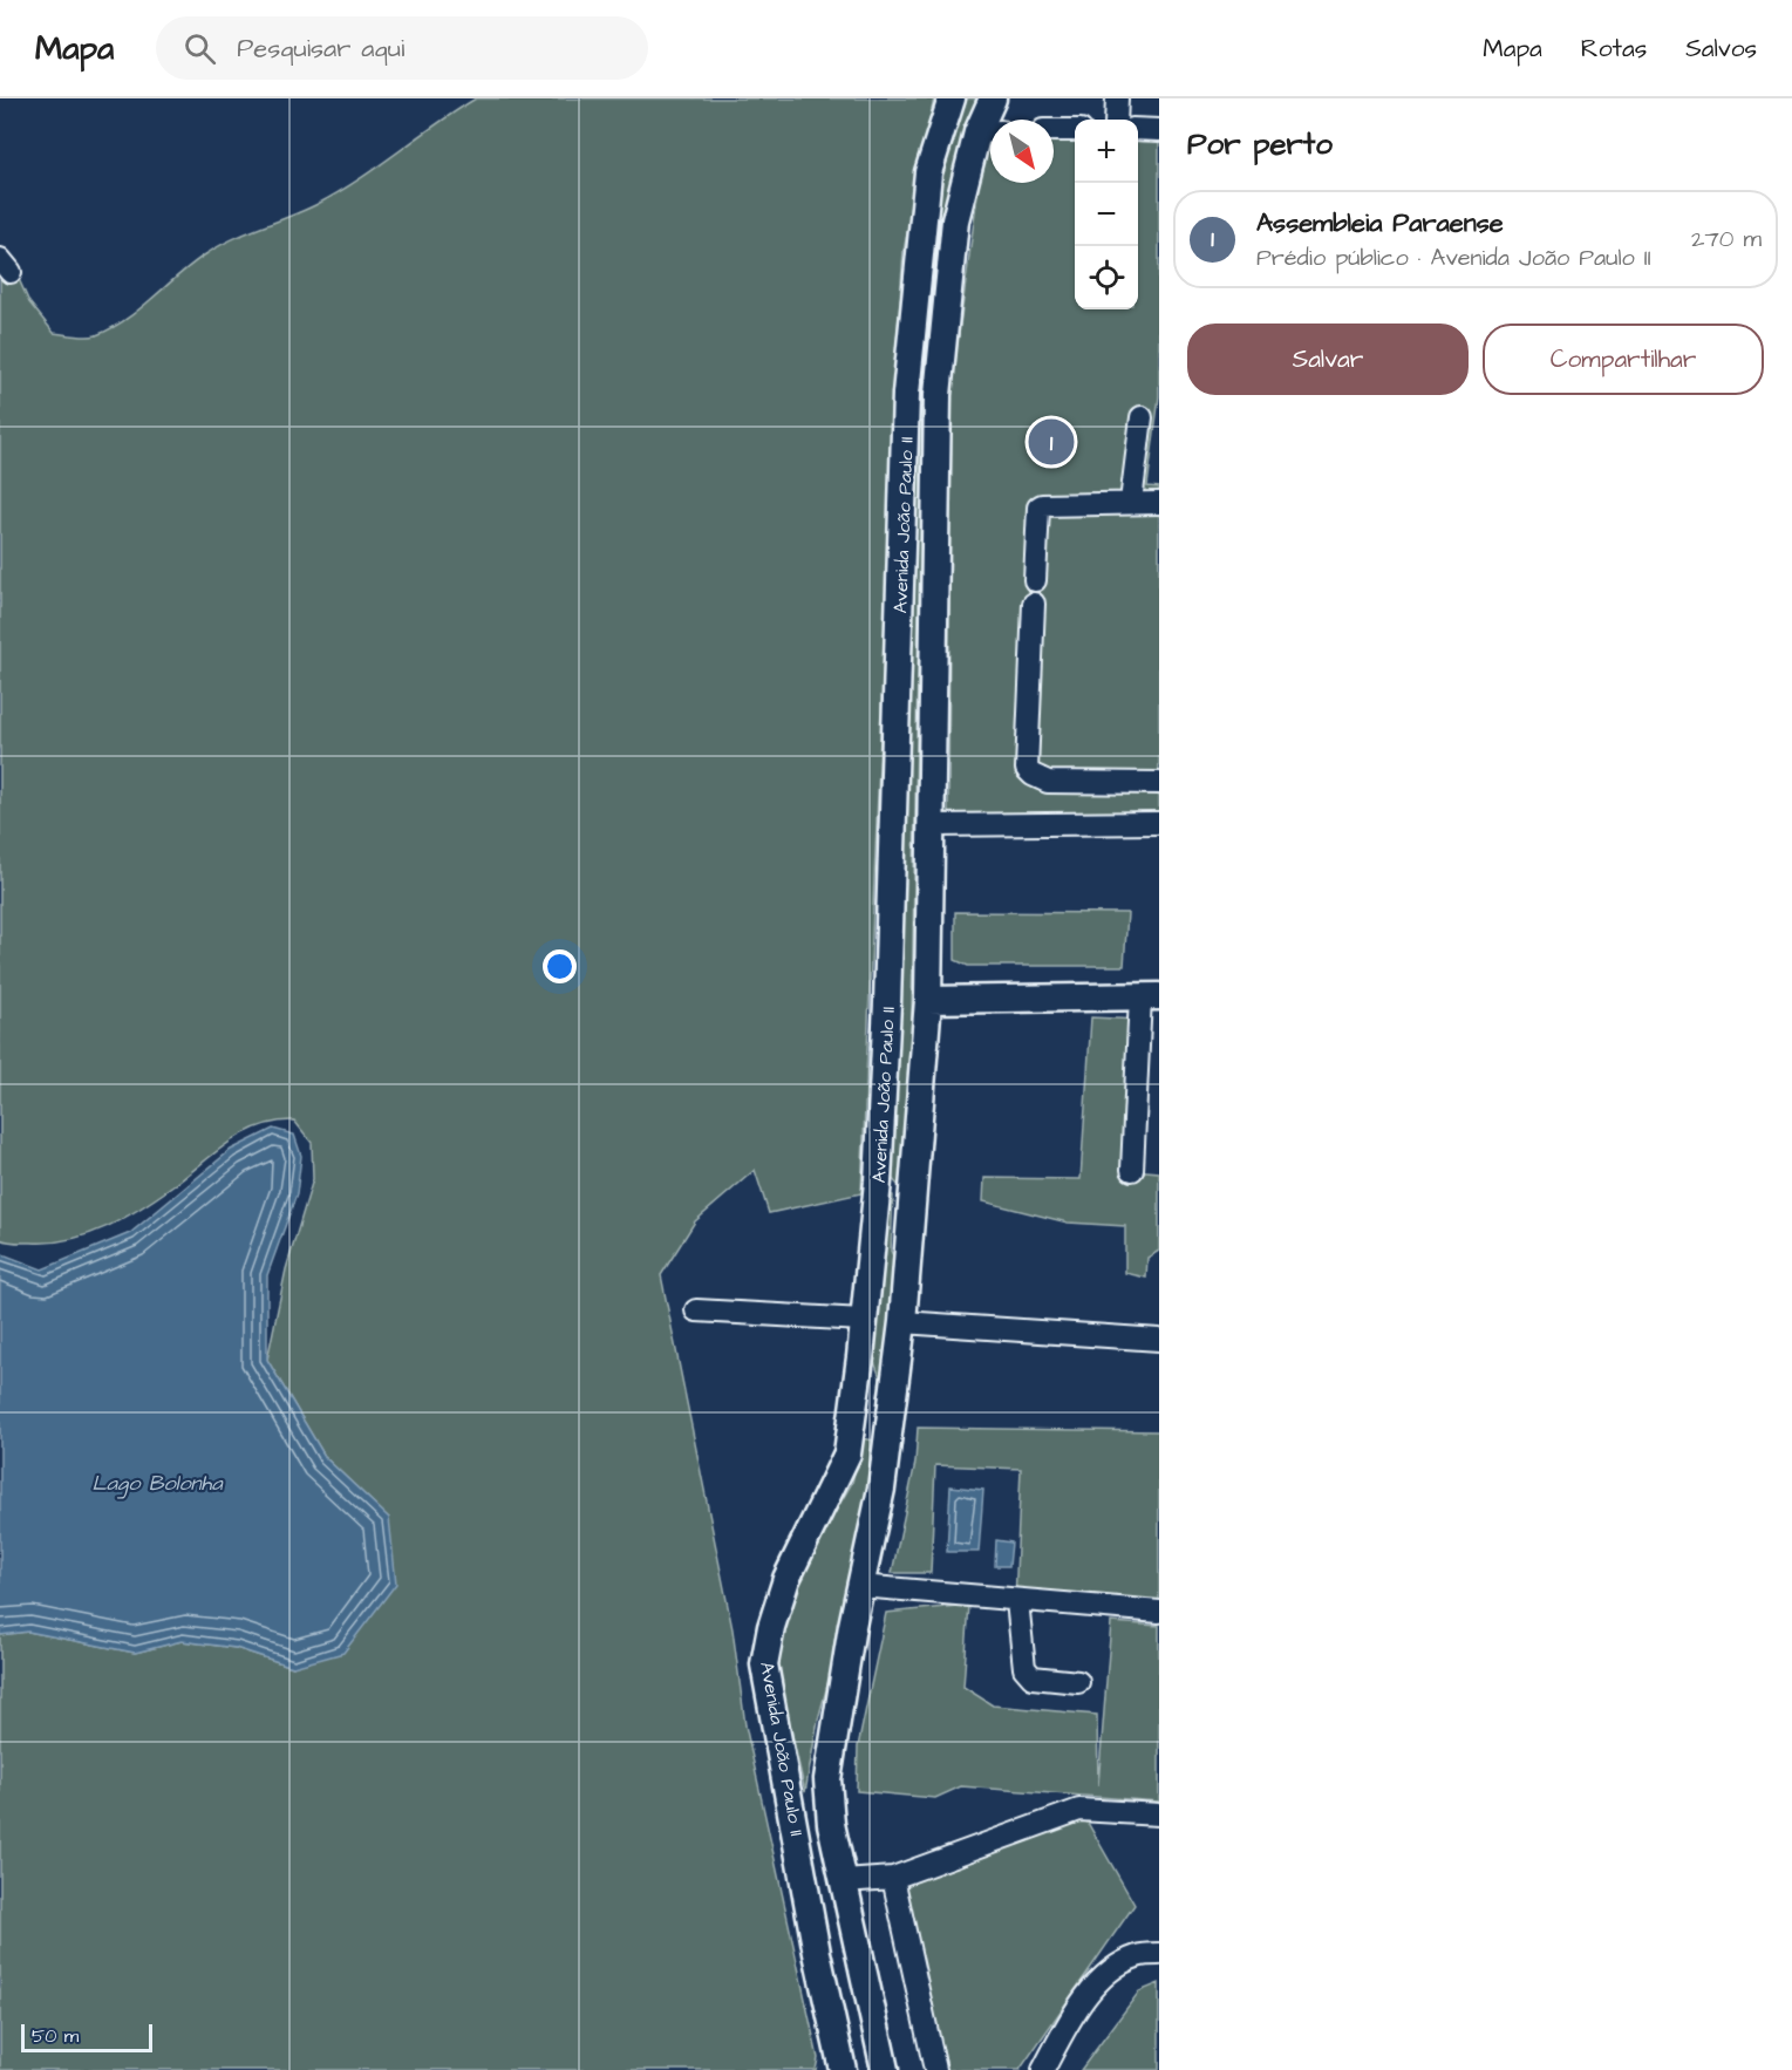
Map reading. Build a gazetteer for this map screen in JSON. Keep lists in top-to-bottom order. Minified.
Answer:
{"streets":{"main road":["Avenida João Paulo II"]},"water":["Lago Bolonha"],"scale_bar":"50 m","north":"bottom right","page":{"header":"Mapa","search":"Pesquisar aqui","nav":["Mapa","Rotas","Salvos"],"heading":"Por perto","map_buttons":["+","−"],"list":[{"mark":"1","name":"Assembleia Paraense","note":"Prédio público · Avenida João Paulo II","value":"270 m"}],"buttons":["Salvar","Compartilhar"],"pins":"1","scale":"50 m"}}
